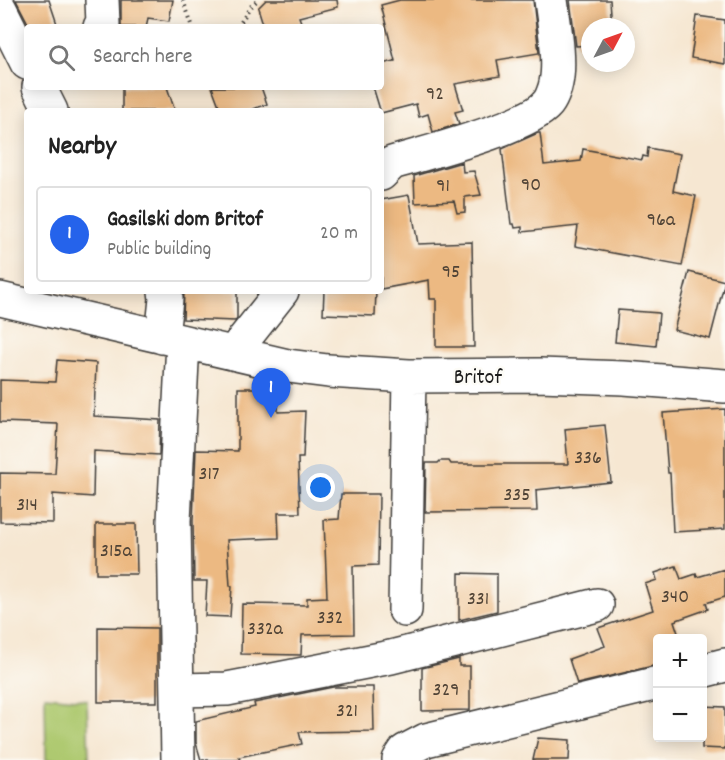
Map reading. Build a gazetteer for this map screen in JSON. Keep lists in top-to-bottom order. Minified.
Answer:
{"streets":{"street":["Britof"]},"house_numbers":["92","90","91","96a","95","336","317","335","314","315a","340","331","332","332a","329","321"],"north":"top right","page":{"search":"Search here","heading":"Nearby","list":[{"mark":"1","name":"Gasilski dom Britof","note":"Public building","value":"20 m"}],"pins":"1","map_buttons":["+","−"]}}
